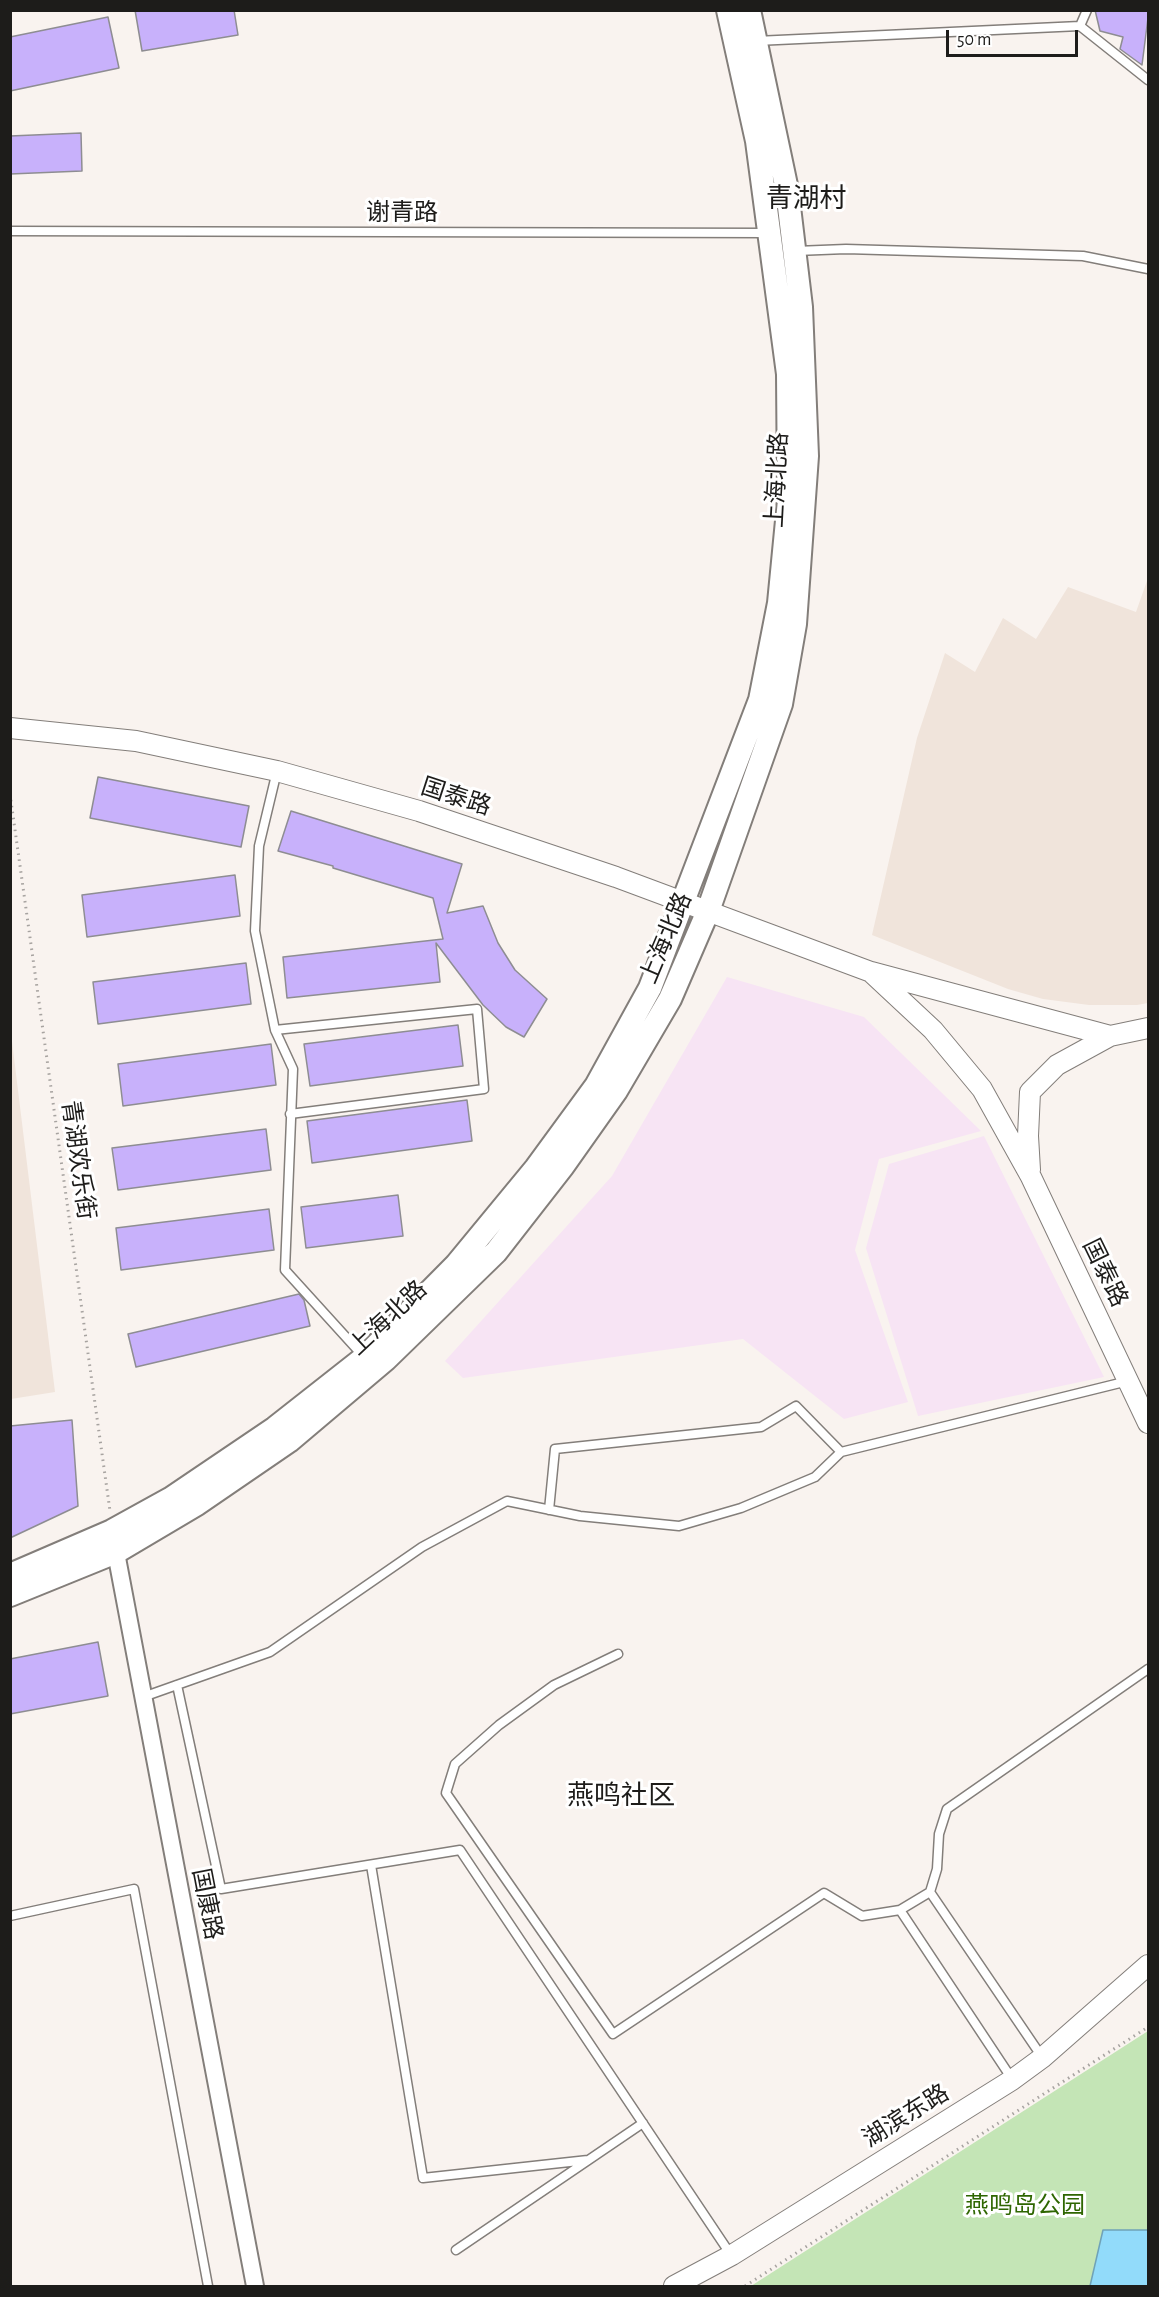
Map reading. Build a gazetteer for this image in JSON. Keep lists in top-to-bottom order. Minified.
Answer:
{"streets":{"main road":["上海北路"],"street":["国泰路","国康路","湖滨东路"],"lane":["谢青路"],"path":["青湖欢乐街"]},"crossings":[["谢青路","上海北路"],["上海北路","国泰路"],["上海北路","青湖欢乐街"],["上海北路","国康路"],["青湖欢乐街","国康路"]],"districts":["青湖村","燕鸣社区"],"parks":["燕鸣岛公园"],"scale_bar":"50 m"}
